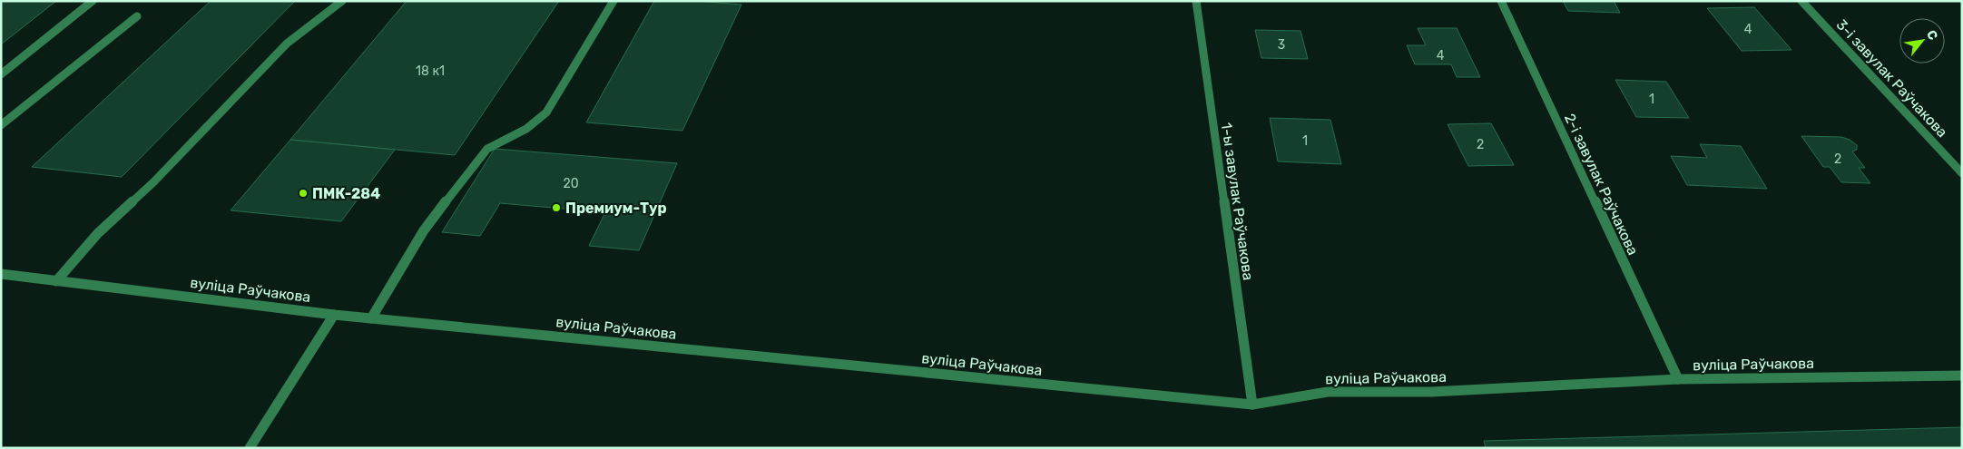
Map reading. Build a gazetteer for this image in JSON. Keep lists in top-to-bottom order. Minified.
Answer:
{"streets":{"street":["3-і завулак Раўчакова","2-і завулак Раўчакова","1-ы завулак Раўчакова","вуліца Раўчакова"]},"crossings":[["2-і завулак Раўчакова","вуліца Раўчакова"],["1-ы завулак Раўчакова","вуліца Раўчакова"]],"places":["ПМК-284","Премиум-Тур"],"house_numbers":["4","3","4","18 к1","1","1","2","2","20"],"north":"top right"}
